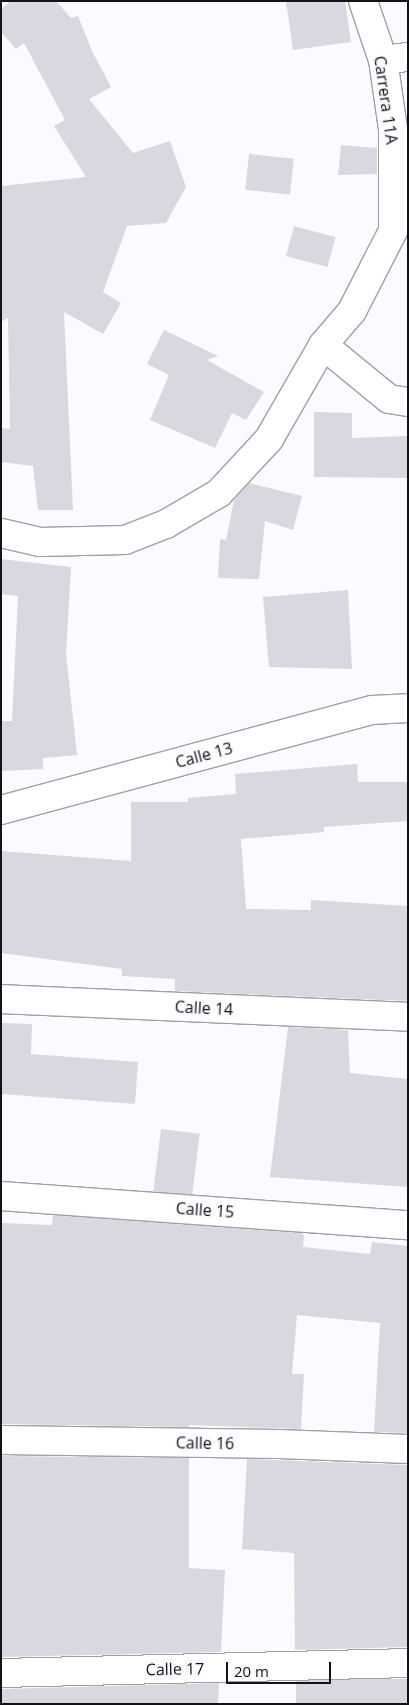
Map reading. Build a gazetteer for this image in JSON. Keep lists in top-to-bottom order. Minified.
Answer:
{"streets":{"street":["Carrera 11A","Calle 13","Calle 14","Calle 15","Calle 16","Calle 17"]},"scale_bar":"20 m"}
